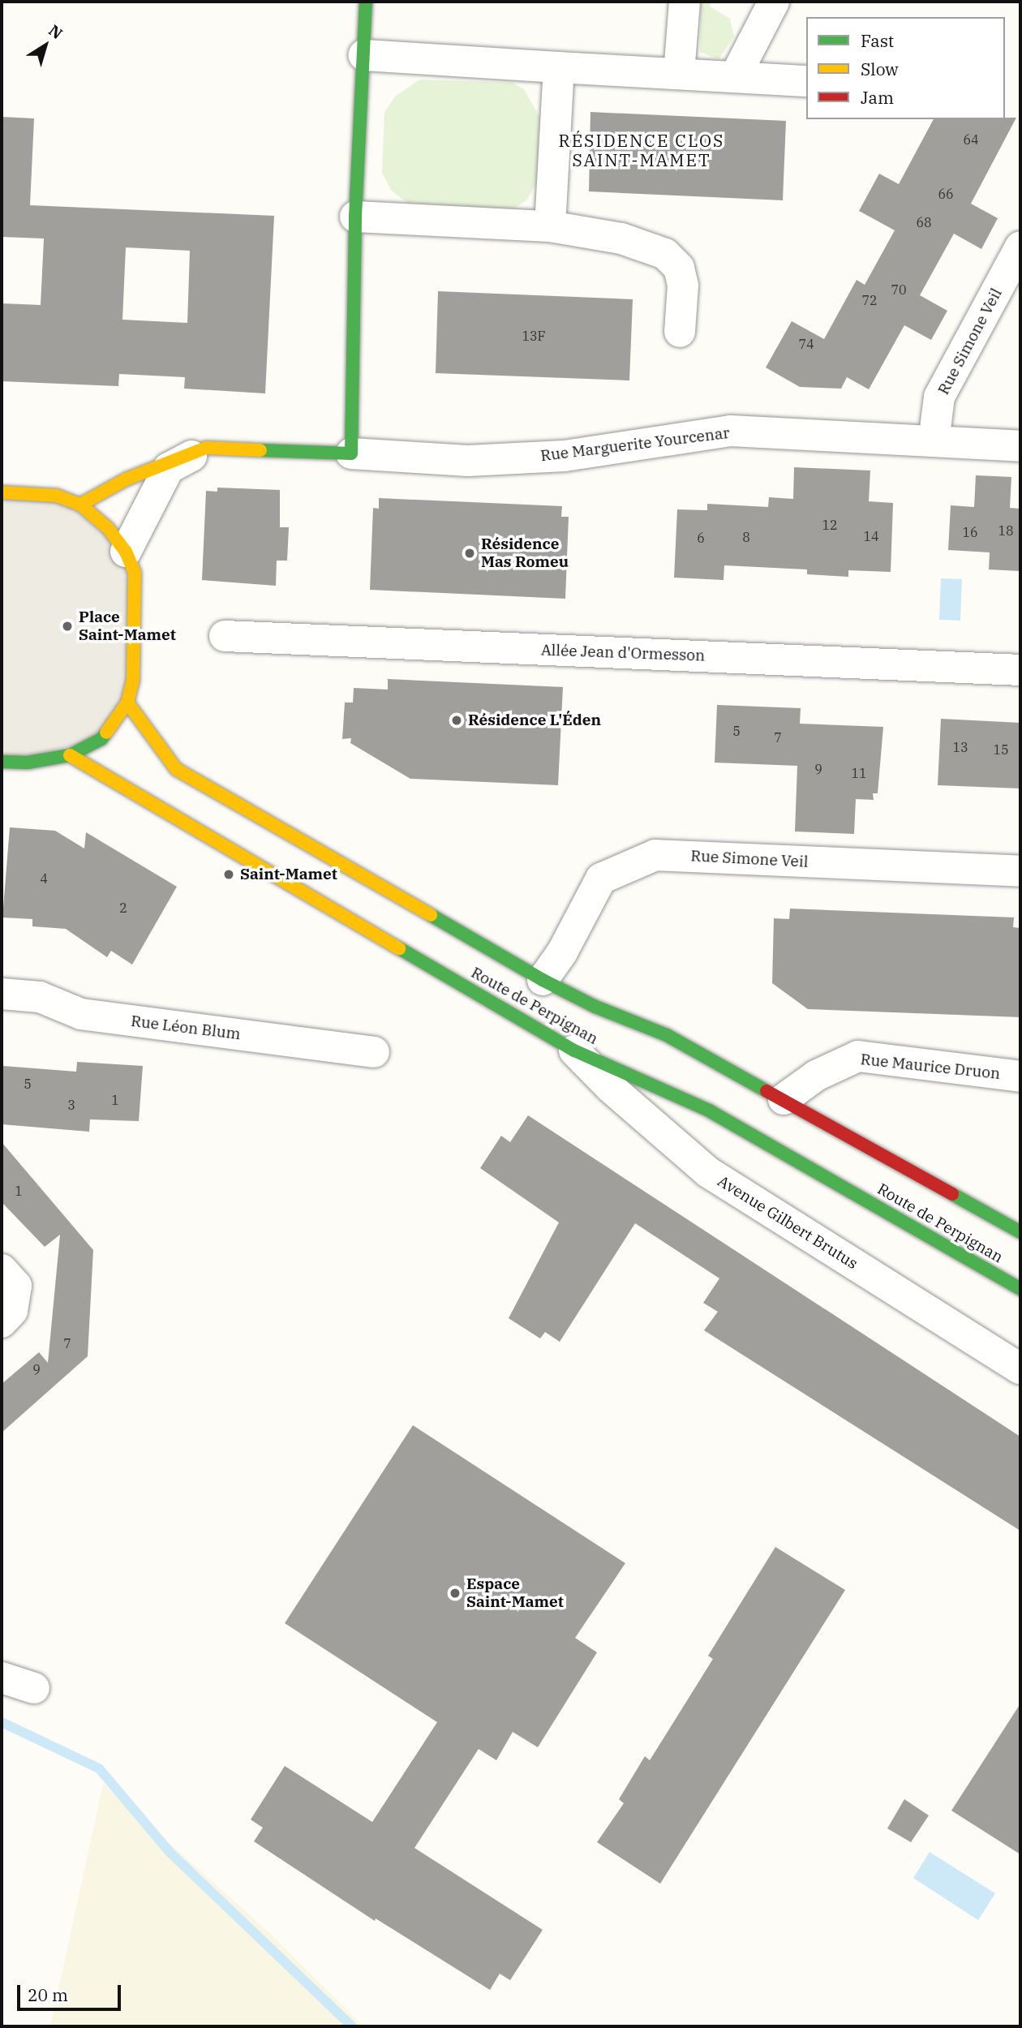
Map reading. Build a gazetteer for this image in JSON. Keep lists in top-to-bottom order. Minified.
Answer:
{"streets":{"main road":["Route de Perpignan"],"street":["Rue Simone Veil","Rue Marguerite Yourcenar","Allée Jean d'Ormesson","Rue Léon Blum","Rue Maurice Druon","Avenue Gilbert Brutus"]},"crossings":[["Rue Simone Veil","Rue Marguerite Yourcenar"],["Rue Simone Veil","Route de Perpignan"],["Route de Perpignan","Rue Maurice Druon"],["Route de Perpignan","Avenue Gilbert Brutus"]],"districts":["RÉSIDENCE CLOS SAINT-MAMET"],"places":["Résidence Mas Romeu","Place Saint-Mamet","Résidence L'Éden","Saint-Mamet","Espace Saint-Mamet"],"house_numbers":["64","66","68","70","72","13F","74","12","18","16","14","8","6","5","7","13","15","9","11","4","2","5","1","3","1","7","9"],"legend":["Fast","Slow","Jam"],"scale_bar":"20 m","north":"top right"}
